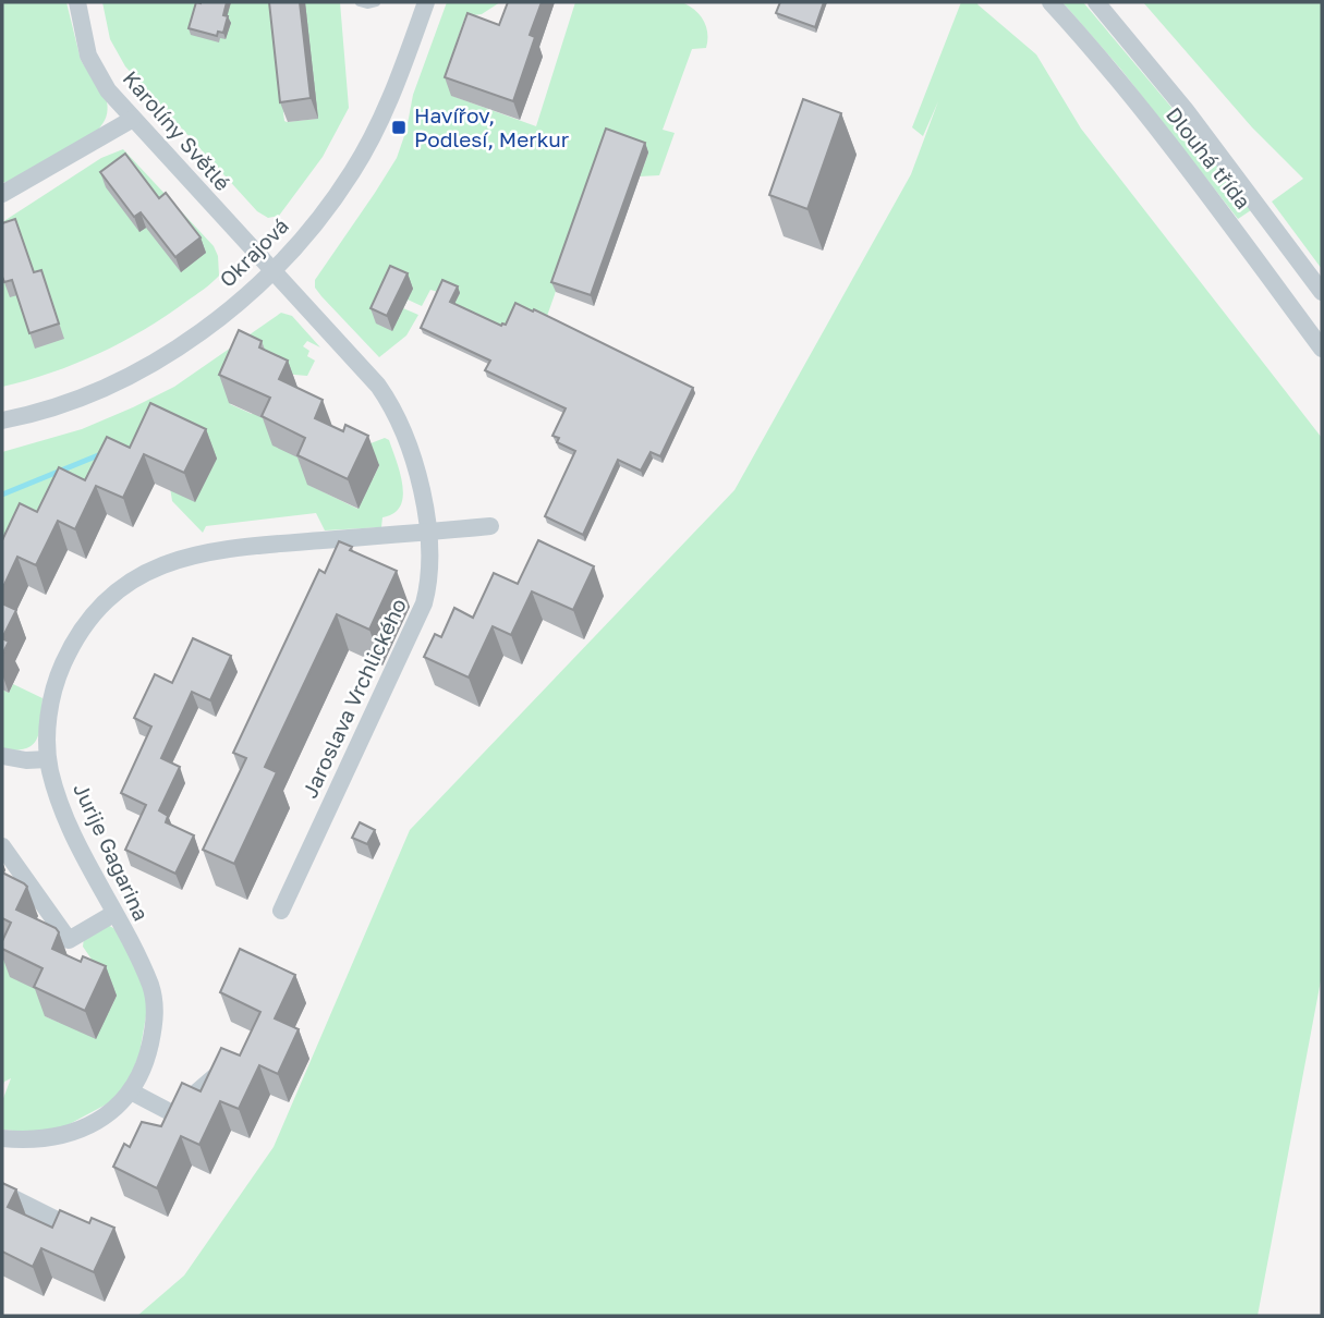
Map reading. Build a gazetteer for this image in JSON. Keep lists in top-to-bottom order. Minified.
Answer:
{"streets":{"street":["Karolíny Světlé","Dlouhá třída","Okrajová","Jaroslava Vrchlického","Jurije Gagarina"]},"crossings":[["Karolíny Světlé","Okrajová"],["Karolíny Světlé","Jaroslava Vrchlického"],["Okrajová","Jaroslava Vrchlického"],["Jaroslava Vrchlického","Jurije Gagarina"]],"places":{"transit":["Havířov, Podlesí, Merkur"]}}
